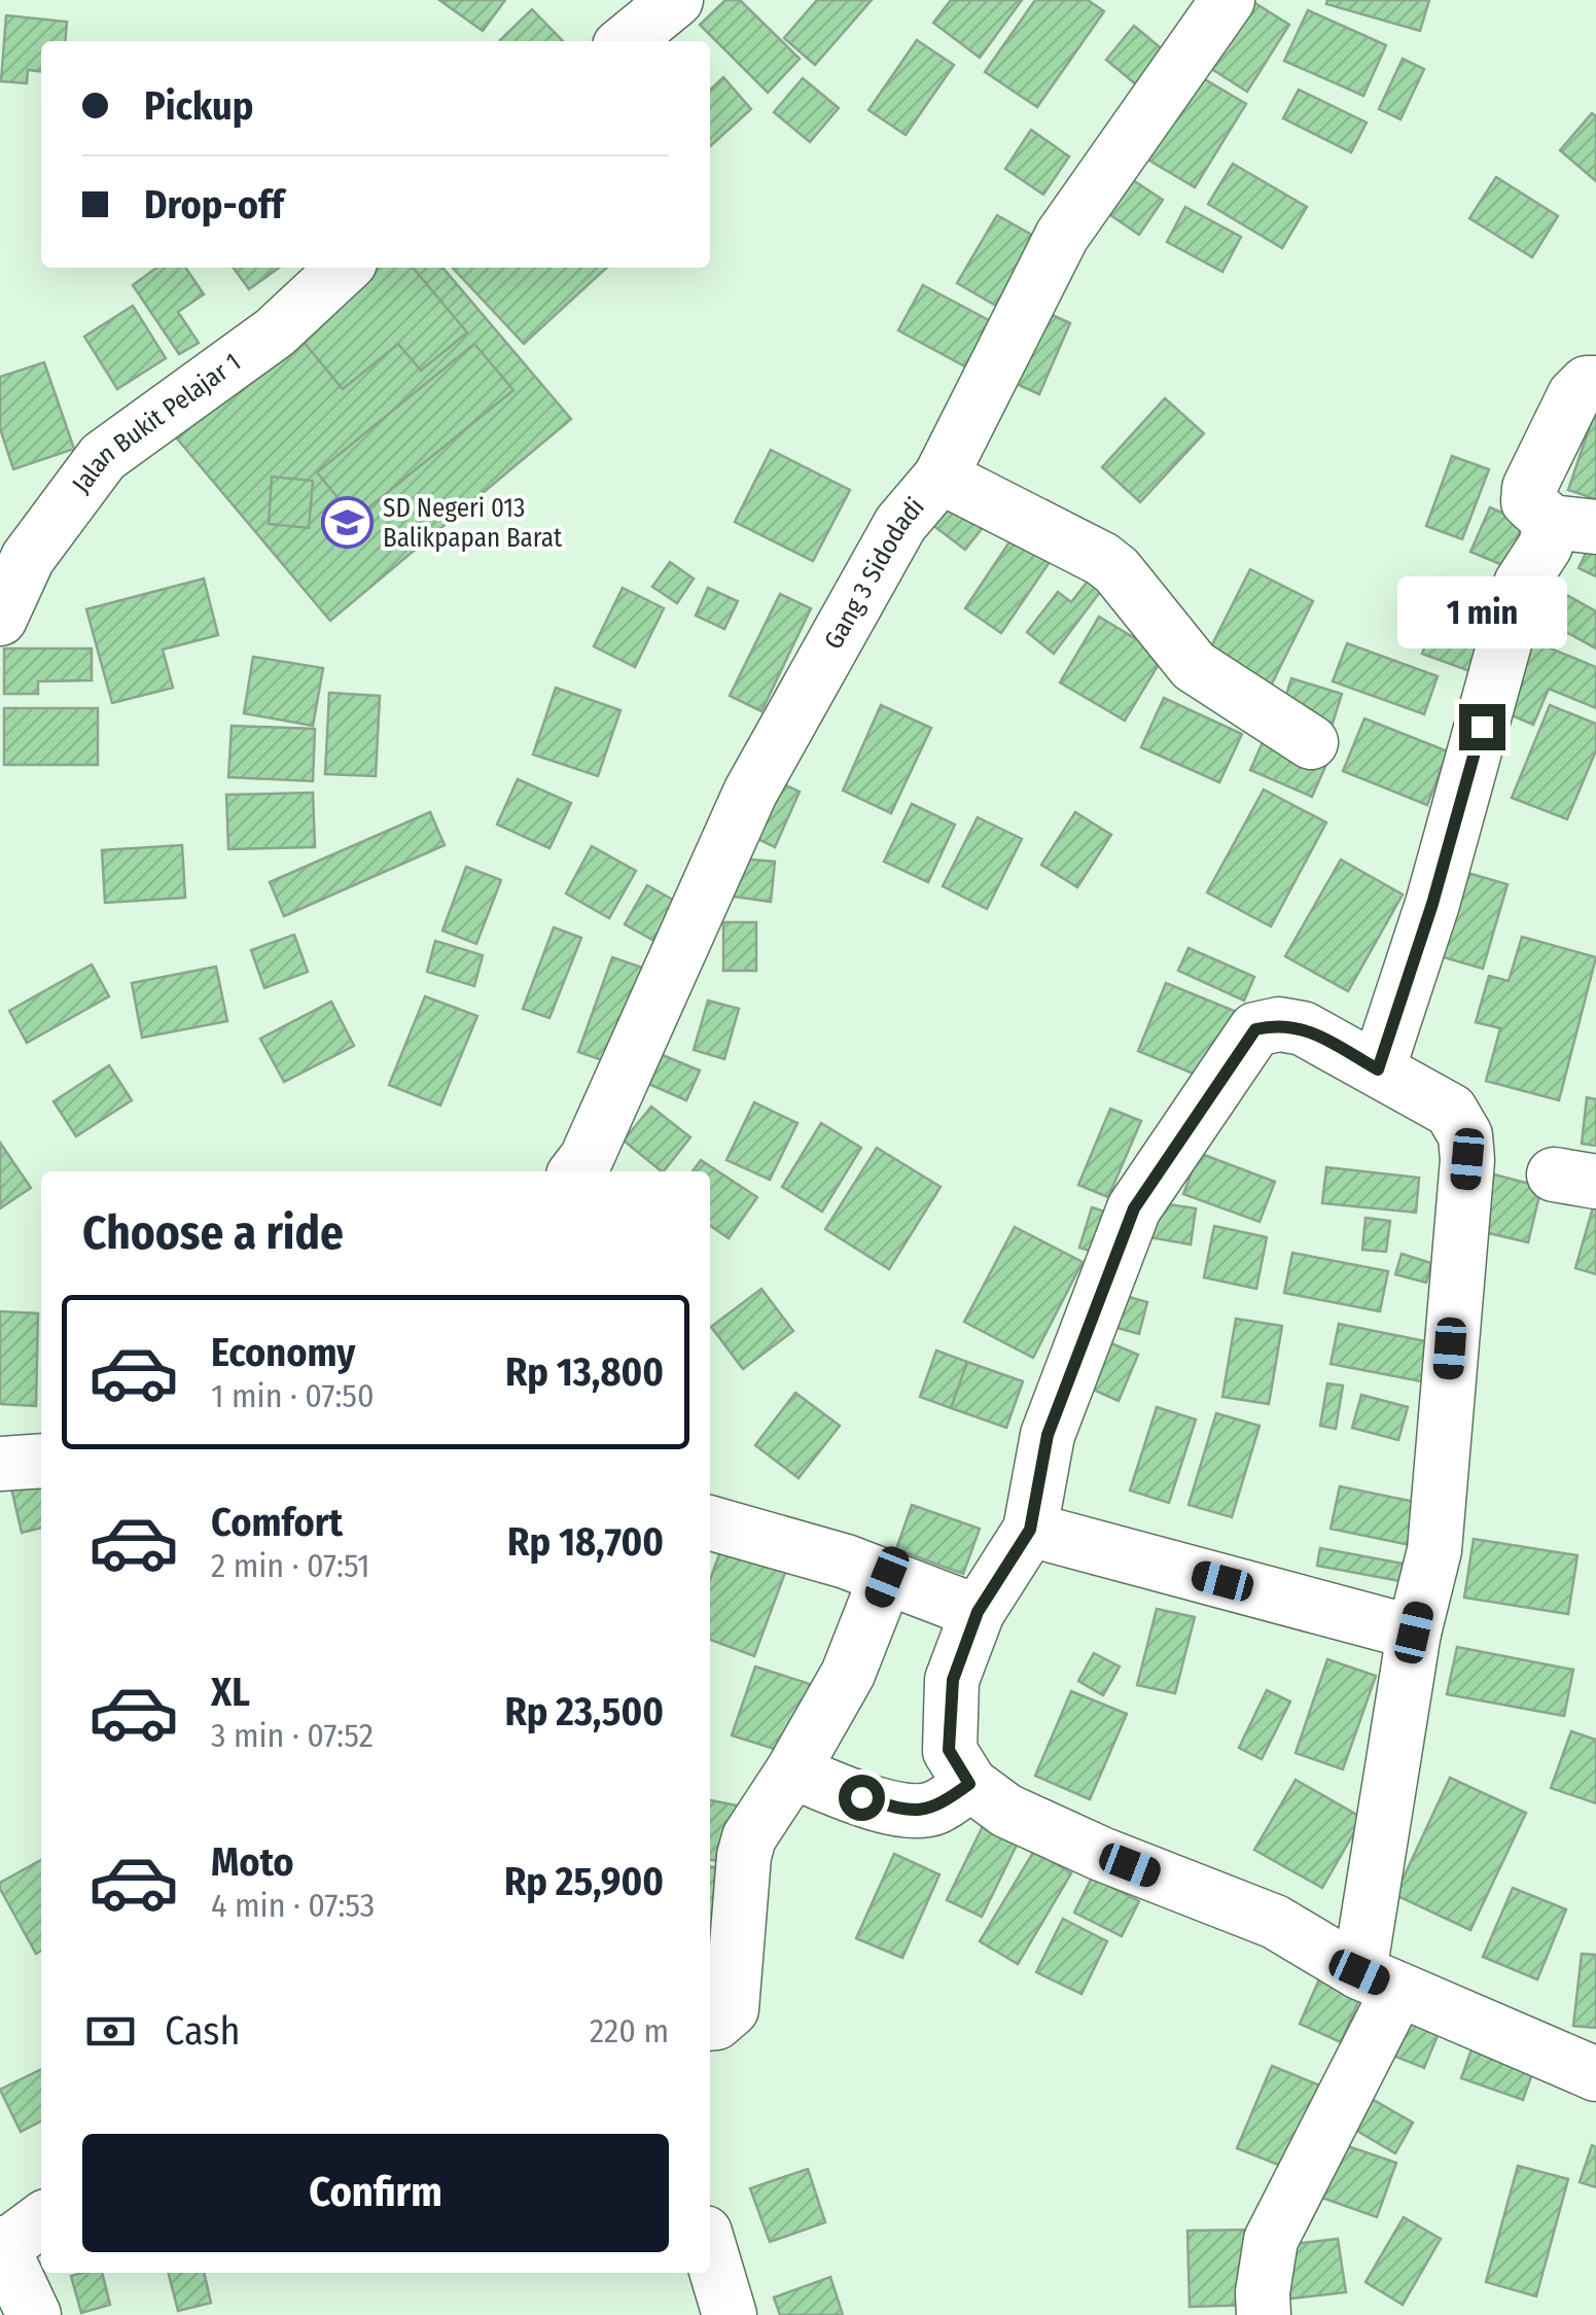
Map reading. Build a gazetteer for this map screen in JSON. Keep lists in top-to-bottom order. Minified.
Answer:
{"streets":{"street":["Jalan Bukit Pelajar 1","Gang 3 Sidodadi"]},"places":{"school or university":["SD Negeri 013 Balikpapan Barat"]},"page":{"banner":["Pickup","Drop-off"],"bubble":"1 min","heading":"Choose a ride","list":[{"name":"Economy","note":"1 min · 07:50","value":"Rp 13,800"},{"name":"Comfort","note":"2 min · 07:51","value":"Rp 18,700"},{"name":"XL","note":"3 min · 07:52","value":"Rp 23,500"},{"name":"Moto","note":"4 min · 07:53","value":"Rp 25,900"}],"pay":["Cash","220 m"],"buttons":"Confirm"}}
